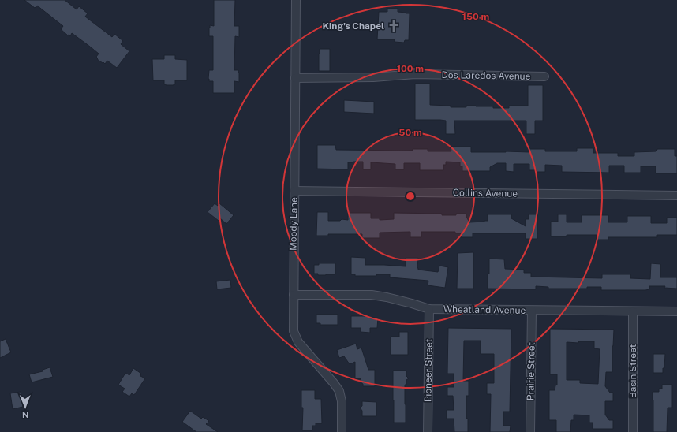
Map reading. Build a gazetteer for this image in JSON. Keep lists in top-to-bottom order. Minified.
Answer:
{"streets":{"street":["Dos Laredos Avenue","Collins Avenue","Moody Lane","Wheatland Avenue","Pioneer Street","Prairie Street","Basin Street"]},"crossings":[["Dos Laredos Avenue","Moody Lane"],["Collins Avenue","Moody Lane"],["Moody Lane","Wheatland Avenue"],["Wheatland Avenue","Pioneer Street"],["Wheatland Avenue","Prairie Street"],["Wheatland Avenue","Basin Street"]],"places":{"church":["King's Chapel"]},"north":"bottom","rings":["150 m","100 m","50 m"]}
